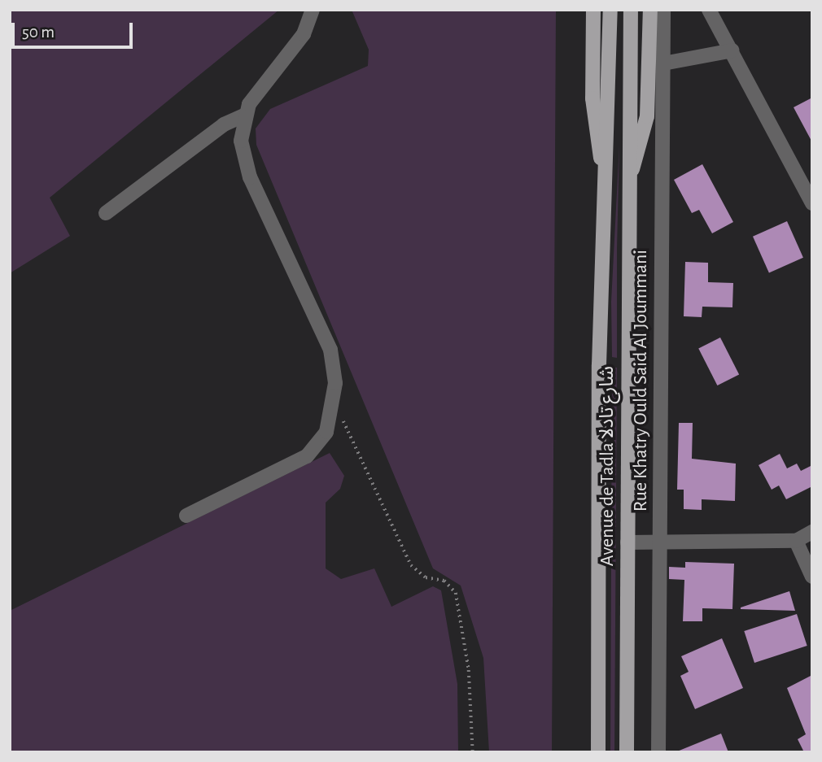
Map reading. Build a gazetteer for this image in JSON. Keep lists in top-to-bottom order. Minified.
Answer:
{"streets":{"main road":["Avenue de Tadla شارع تادلا"],"street":["Rue Khatry Ould Said Al Joummani"]},"scale_bar":"50 m"}
